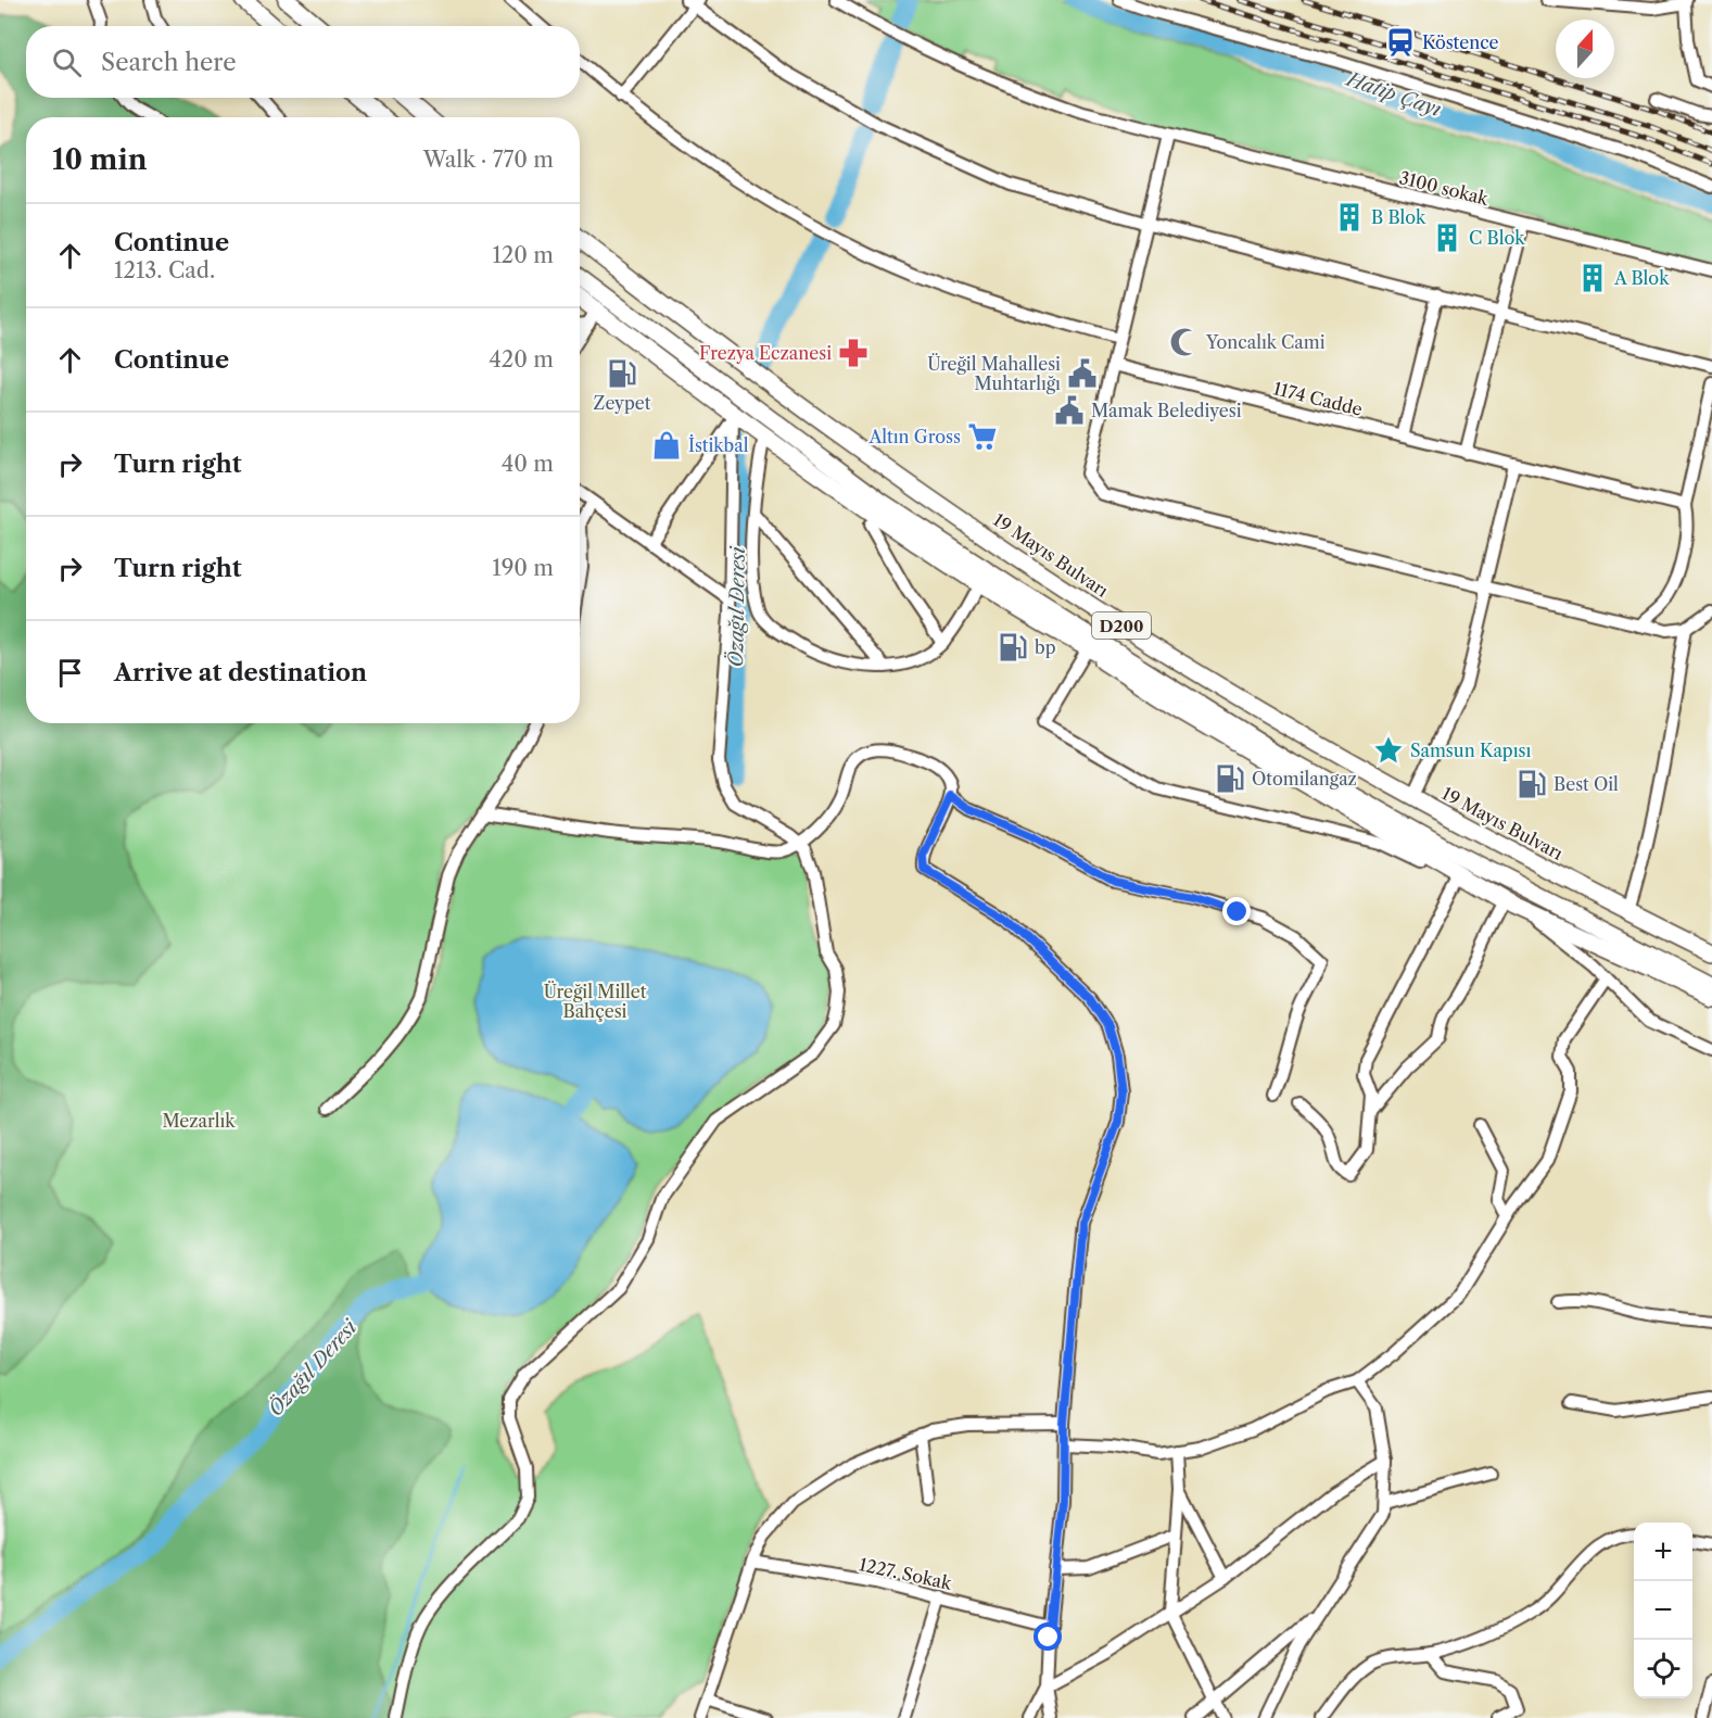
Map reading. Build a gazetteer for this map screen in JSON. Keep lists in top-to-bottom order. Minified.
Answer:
{"streets":{"highway":["19 Mayıs Bulvarı","D200"],"street":["3100 sokak","1174 Cadde","1227. Sokak"]},"water":["Hatip Çayı","Özağıl Deresi"],"parks":["Üreğil Millet Bahçesi","Mezarlık"],"places":{"station":["Köstence"],"building":["B Blok","C Blok","A Blok"],"mosque":["Yoncalık Cami"],"pharmacy":["Frezya Eczanesi"],"fuel station":["Zeypet","bp","Otomilangaz","Best Oil"],"public building":["Üreğil Mahallesi Muhtarlığı","Mamak Belediyesi"],"supermarket":["Altın Gross"],"shop":["İstikbal"],"place":["Samsun Kapısı"]},"north":"top","page":{"search":"Search here","heading":["10 min","Walk · 770 m"],"list":[["Continue","1213. Cad.","120 m"],["Continue","420 m"],["Turn right","40 m"],["Turn right","190 m"],"Arrive at destination"],"map_buttons":["+","−"]}}
